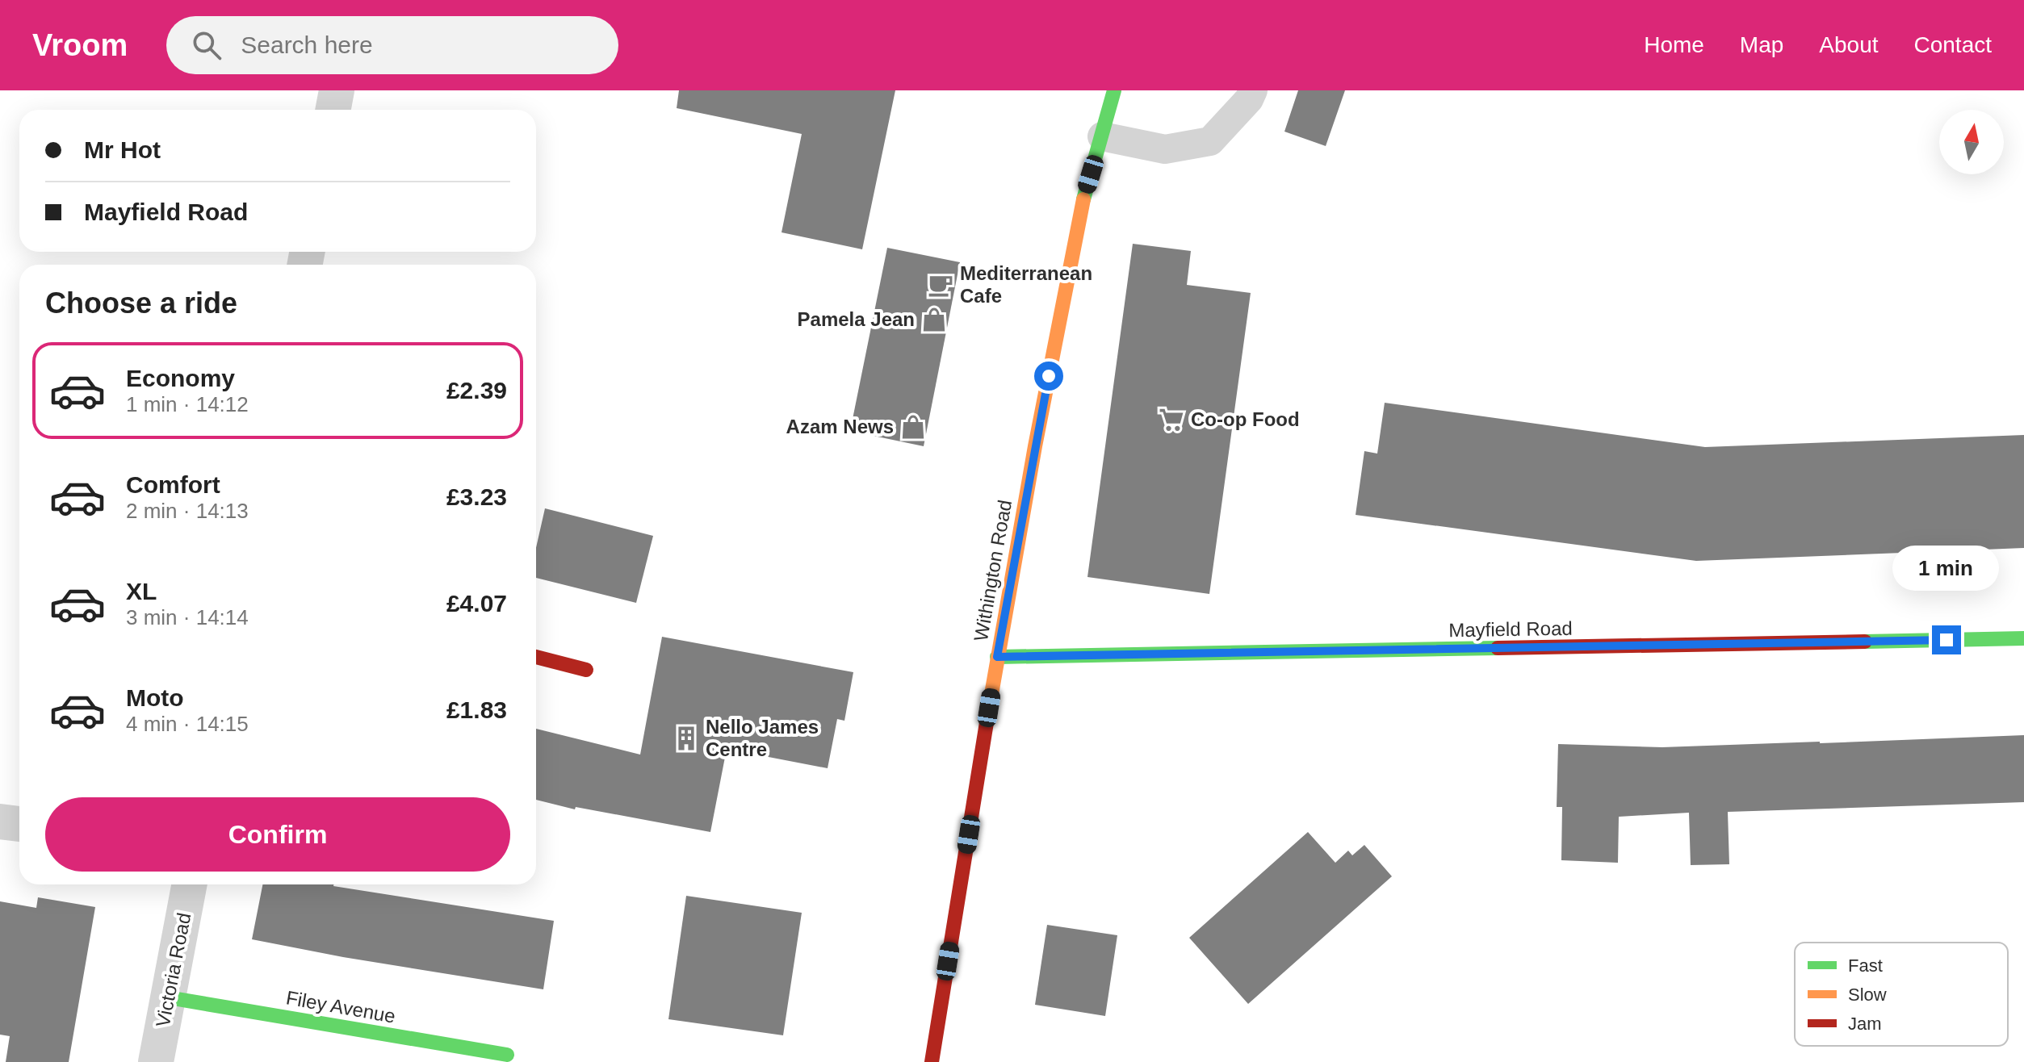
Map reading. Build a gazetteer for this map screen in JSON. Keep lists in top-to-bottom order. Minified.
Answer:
{"streets":{"street":["Withington Road","Mayfield Road","Victoria Road","Filey Avenue"]},"crossings":[["Withington Road","Mayfield Road"],["Victoria Road","Filey Avenue"]],"places":{"cafe":["Mediterranean Cafe"],"shop":["Pamela Jean","Azam News"],"supermarket":["Co-op Food"],"building":["Nello James Centre"]},"legend":["Fast","Slow","Jam"],"north":"top","page":{"header":"Vroom","search":"Search here","nav":["Home","Map","About","Contact"],"banner":["Mr Hot","Mayfield Road"],"heading":"Choose a ride","list":[{"name":"Economy","note":"1 min · 14:12","value":"£2.39"},{"name":"Comfort","note":"2 min · 14:13","value":"£3.23"},{"name":"XL","note":"3 min · 14:14","value":"£4.07"},{"name":"Moto","note":"4 min · 14:15","value":"£1.83"}],"bubble":"1 min","buttons":"Confirm"}}
